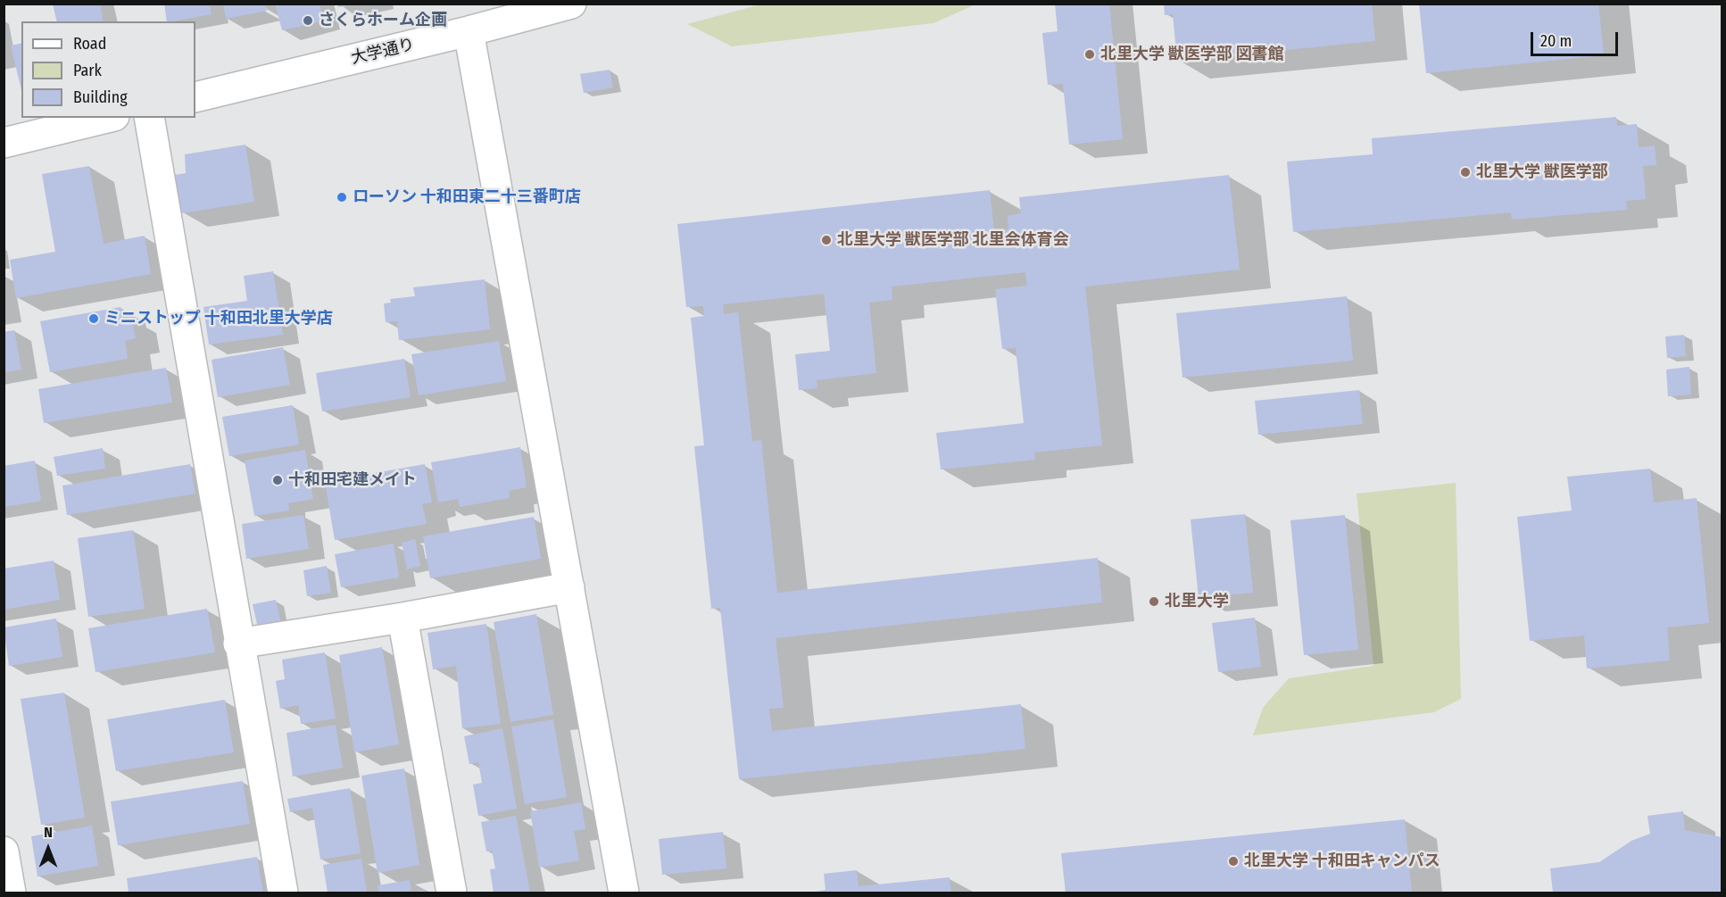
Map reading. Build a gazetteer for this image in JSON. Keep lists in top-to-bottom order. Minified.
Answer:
{"streets":{"street":["大学通り"]},"places":["さくらホーム企画","北里大学 獣医学部 図書館","北里大学 獣医学部","ローソン 十和田東二十三番町店","北里大学 獣医学部 北里会体育会","ミニストップ 十和田北里大学店","十和田宅建メイト","北里大学","北里大学 十和田キャンパス"],"legend":["Road","Park","Building"],"scale_bar":"20 m","north":"top"}
